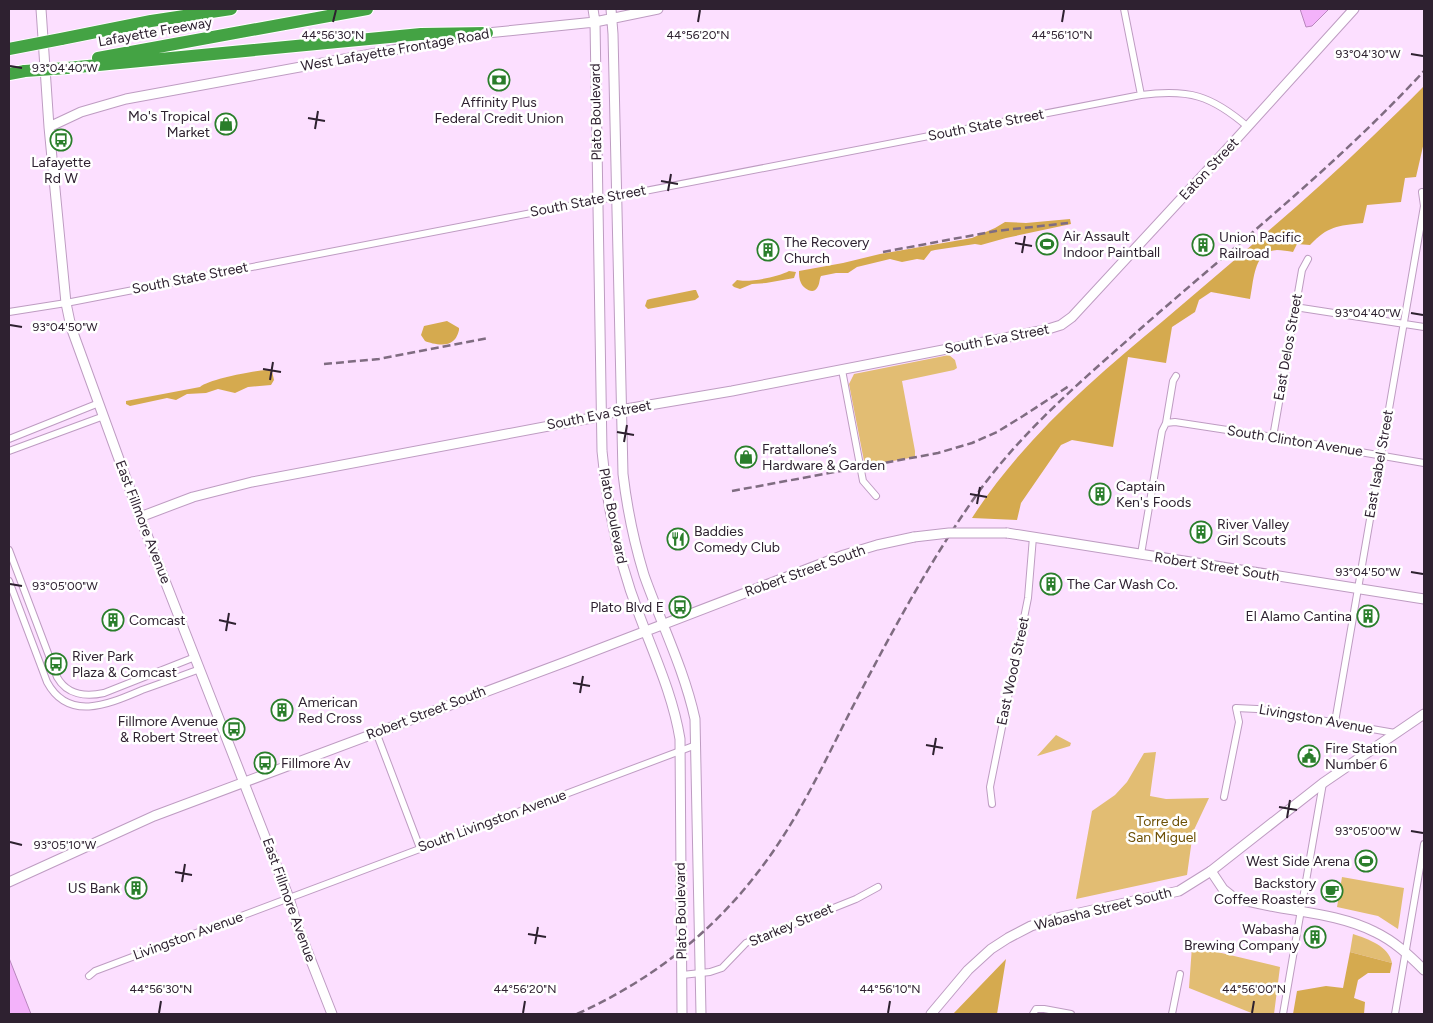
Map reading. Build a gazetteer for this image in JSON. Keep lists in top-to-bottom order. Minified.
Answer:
{"streets":{"highway":["Lafayette Freeway"],"main road":["West Lafayette Frontage Road","Plato Boulevard","Eaton Street","South Eva Street","East Fillmore Avenue","Robert Street South","Wabasha Street South"],"street":["South State Street","East Delos Street","South Clinton Avenue","East Isabel Street","East Wood Street","Livingston Avenue","South Livingston Avenue","Starkey Street"]},"crossings":[["West Lafayette Frontage Road","Plato Boulevard"],["West Lafayette Frontage Road","East Fillmore Avenue"],["Plato Boulevard","South State Street"],["Plato Boulevard","South Eva Street"],["Plato Boulevard","Robert Street South"],["Plato Boulevard","South Livingston Avenue"],["Plato Boulevard","Starkey Street"],["South State Street","Eaton Street"],["South State Street","East Fillmore Avenue"],["Eaton Street","South Eva Street"],["South Eva Street","East Fillmore Avenue"],["East Delos Street","South Clinton Avenue"],["South Clinton Avenue","East Isabel Street"],["East Isabel Street","Robert Street South"],["East Isabel Street","Livingston Avenue"],["East Fillmore Avenue","Robert Street South"],["East Fillmore Avenue","Livingston Avenue"],["East Fillmore Avenue","South Livingston Avenue"],["Robert Street South","East Wood Street"],["Livingston Avenue","South Livingston Avenue"],["Livingston Avenue","Wabasha Street South"]],"parks":["Torre de San Miguel"],"places":{"bank":["Affinity Plus Federal Credit Union"],"shop":["Mo's Tropical Market","Frattallone’s Hardware & Garden"],"bus stop":["Lafayette Rd W","Plato Blvd E","River Park Plaza & Comcast","Fillmore Avenue & Robert Street","Fillmore Av"],"sports":["Air Assault Indoor Paintball","West Side Arena"],"building":["Union Pacific Railroad","The Recovery Church","Captain Ken's Foods","River Valley Girl Scouts","The Car Wash Co.","El Alamo Cantina","Comcast","American Red Cross","US Bank","Wabasha Brewing Company"],"restaurant":["Baddies Comedy Club"],"public building":["Fire Station Number 6"],"cafe":["Backstory Coffee Roasters"]},"coordinates":["44°56'30\"N","44°56'20\"N","44°56'10\"N","93°04'30\"W","93°04'40\"W","93°04'50\"W","93°05'00\"W","93°05'10\"W","44°56'00\"N"]}
